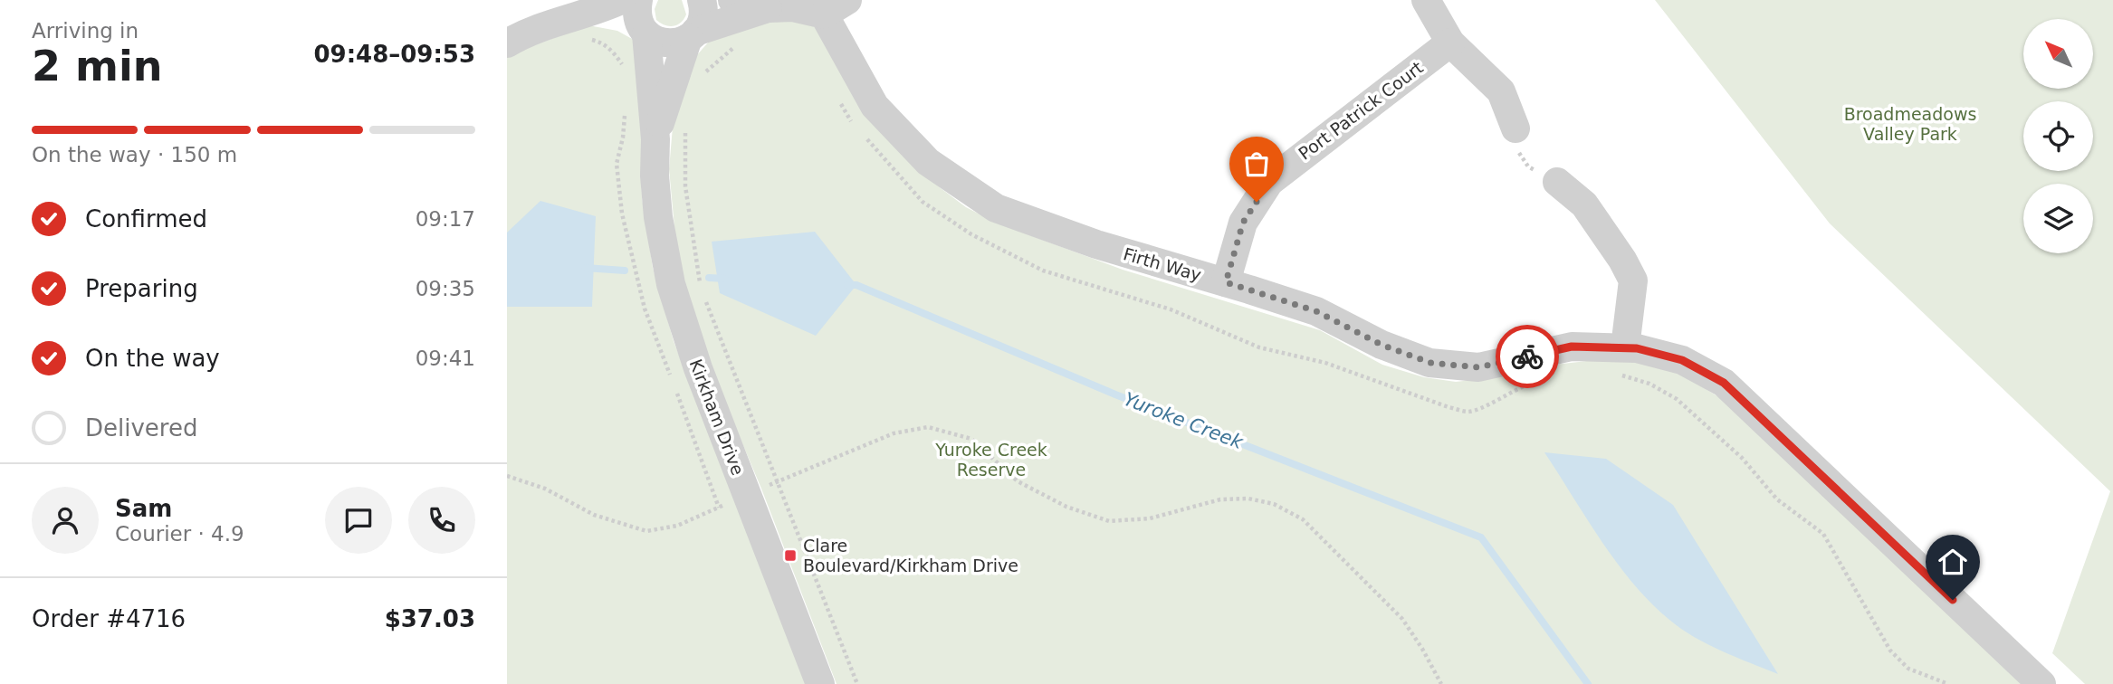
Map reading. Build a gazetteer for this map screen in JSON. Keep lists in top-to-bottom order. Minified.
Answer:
{"streets":{"street":["Port Patrick Court","Firth Way","Kirkham Drive"]},"crossings":[["Port Patrick Court","Firth Way"],["Firth Way","Kirkham Drive"]],"water":["Yuroke Creek"],"parks":["Broadmeadows Valley Park","Yuroke Creek Reserve"],"places":{"transit":["Clare Boulevard/Kirkham Drive"]},"north":"top left","page":{"heading":["2 min","Arriving in","09:48–09:53"],"panel":["Sam","Courier · 4.9","Order #4716","$37.03"],"bar":"On the way · 150 m","list":[["Confirmed","09:17"],["Preparing","09:35"],["On the way","09:41"],"Delivered"]}}
